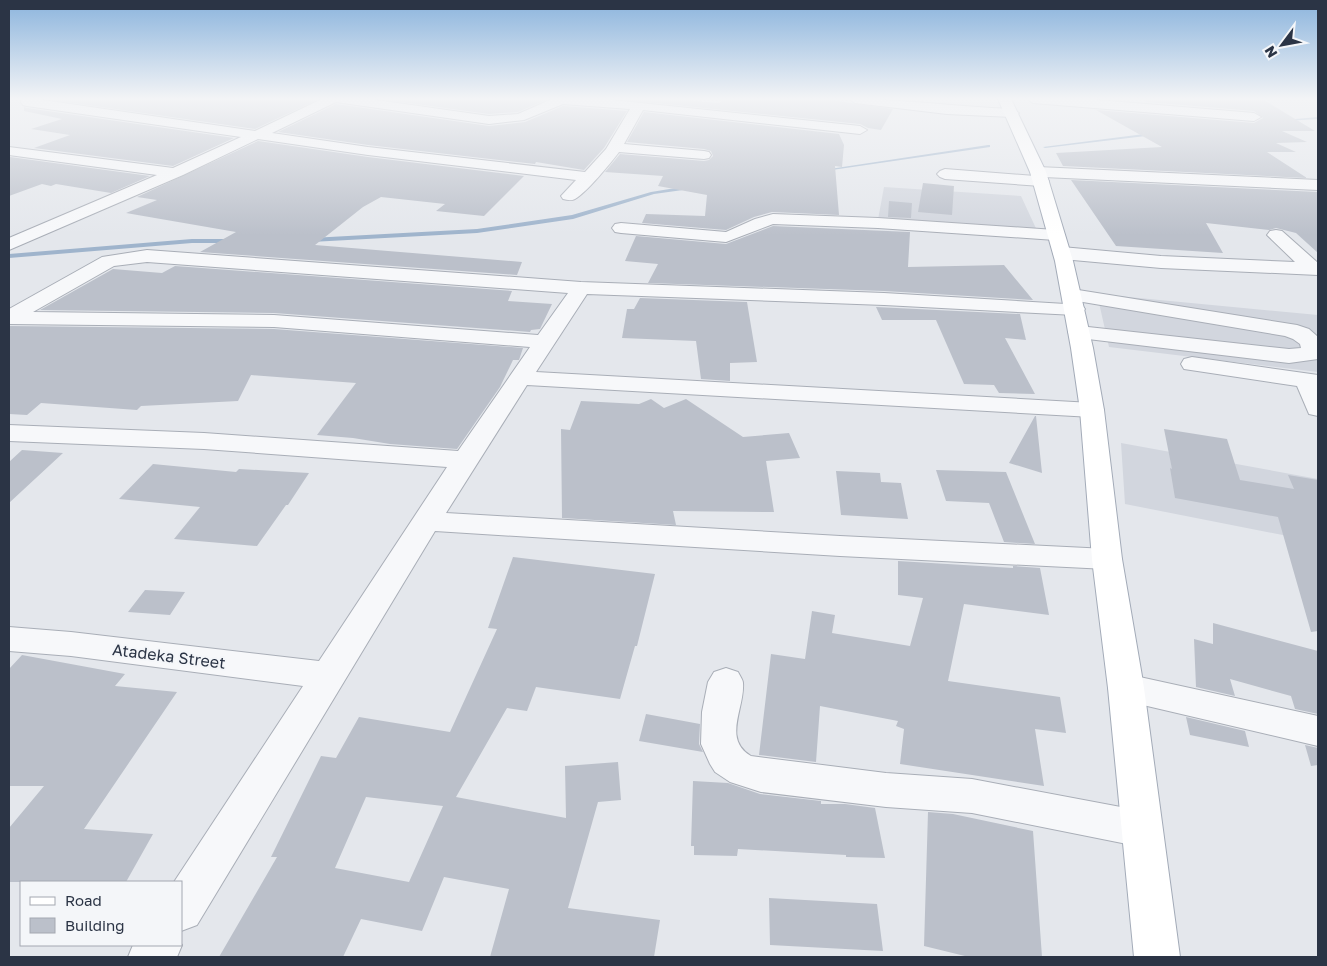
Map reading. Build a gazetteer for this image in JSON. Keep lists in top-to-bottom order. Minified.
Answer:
{"streets":{"street":["Atadeka Street"]},"legend":["Road","Building"],"north":"bottom left"}
